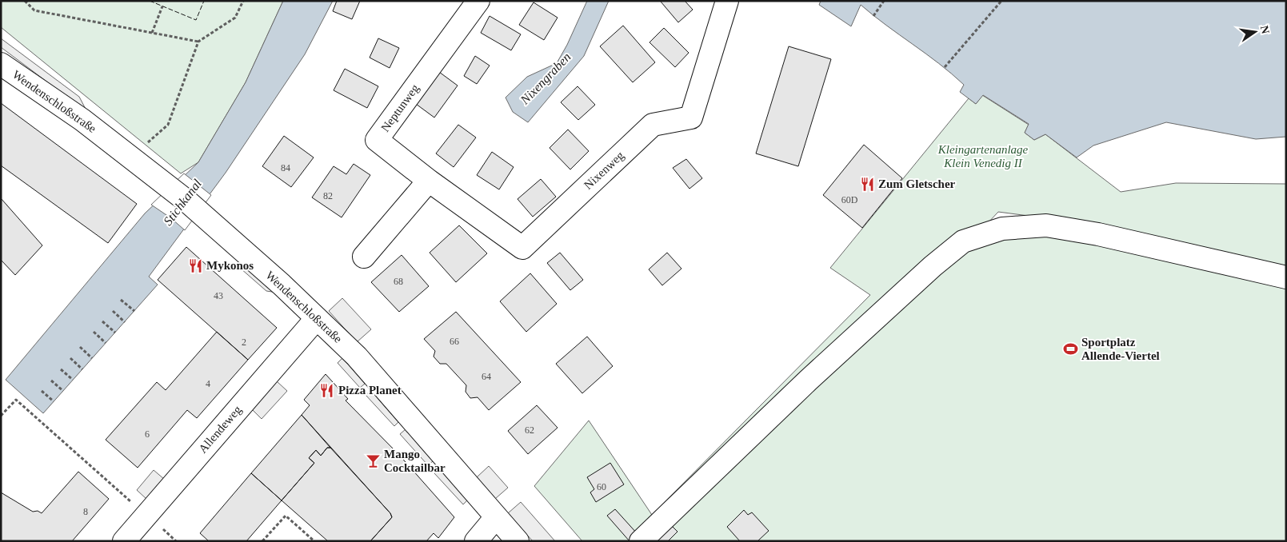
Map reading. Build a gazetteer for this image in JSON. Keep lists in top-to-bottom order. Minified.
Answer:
{"streets":{"street":["Wendenschloßstraße","Neptunweg","Nixenweg","Allendeweg"]},"crossings":[["Wendenschloßstraße","Allendeweg"],["Neptunweg","Nixenweg"]],"water":["Nixengraben","Stichkanal"],"parks":["Kleingartenanlage Klein Venedig II"],"places":{"restaurant":["Zum Gletscher","Mykonos","Pizza Planet"],"sports":["Sportplatz Allende-Viertel"],"bar":["Mango Cocktailbar"]},"house_numbers":["84","82","60D","68","43","66","2","64","4","62","6","60","8"],"north":"right"}
